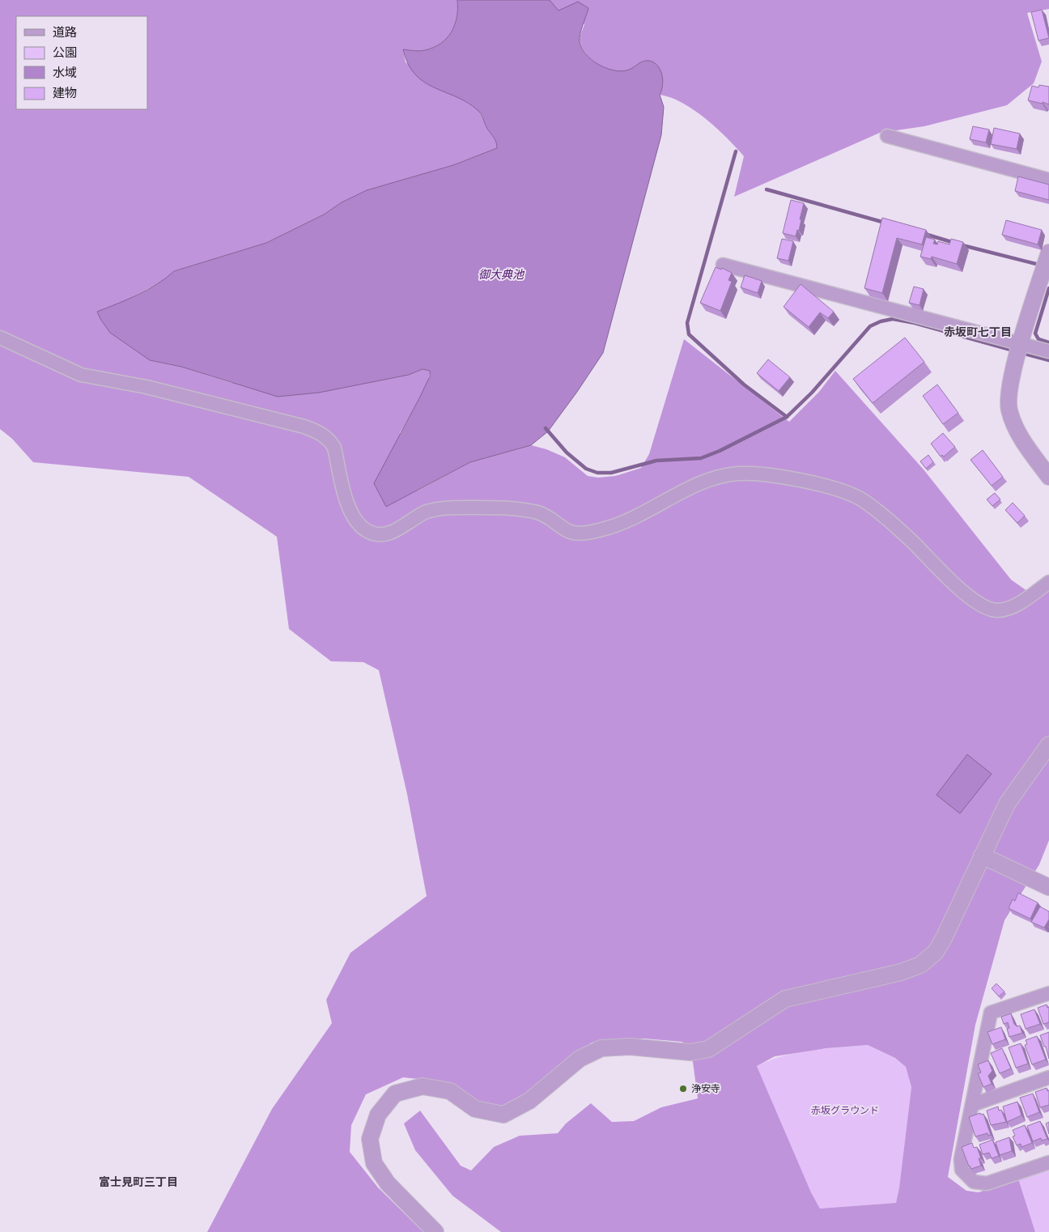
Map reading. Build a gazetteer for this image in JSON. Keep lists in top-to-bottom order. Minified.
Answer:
{"districts":["赤坂町七丁目","富士見町三丁目"],"water":["御大典池"],"parks":["赤坂グラウンド"],"places":["浄安寺"],"legend":["道路","公園","水域","建物"]}
